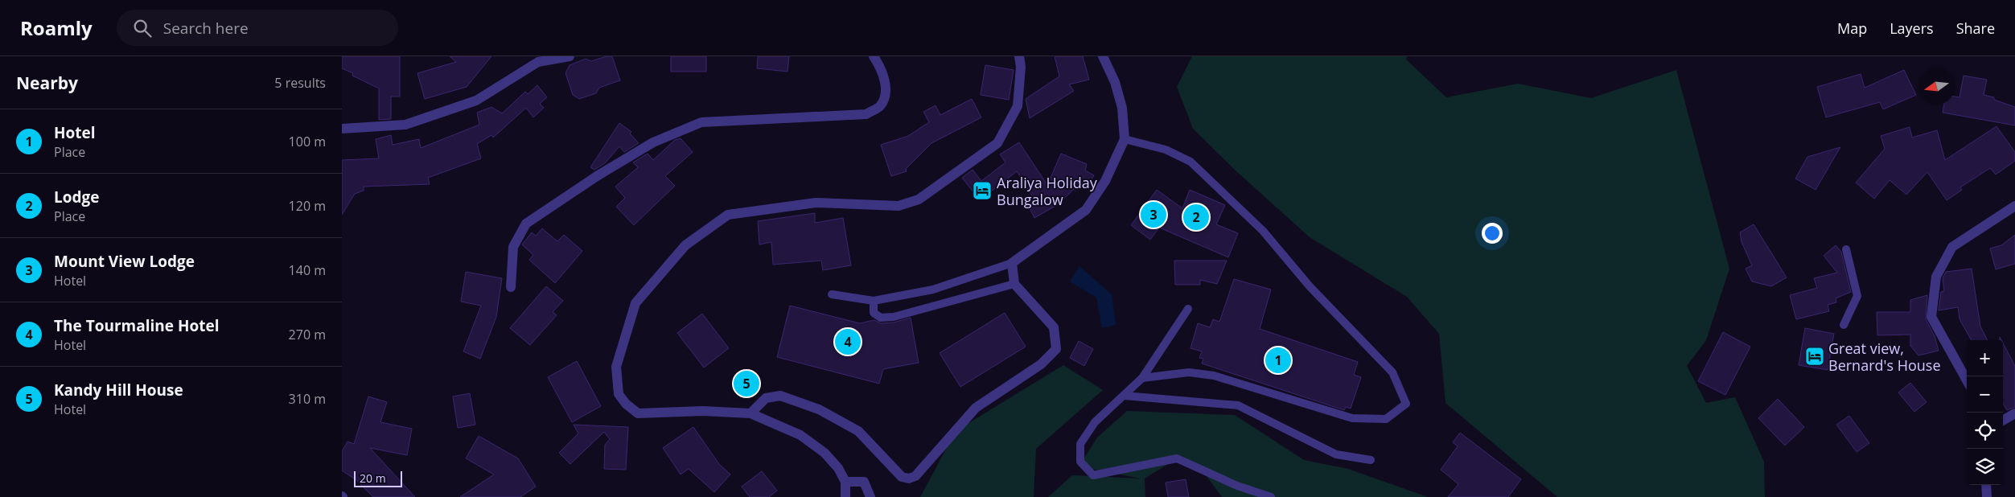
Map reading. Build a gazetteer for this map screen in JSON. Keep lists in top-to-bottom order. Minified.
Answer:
{"places":{"hotel":["Araliya Holiday Bungalow","Great view, Bernard's House"]},"scale_bar":"20 m","north":"left","page":{"header":"Roamly","search":"Search here","nav":["Map","Layers","Share"],"heading":["Nearby","5 results"],"list":[{"mark":"1","name":"Hotel","note":"Place","value":"100 m"},{"mark":"2","name":"Lodge","note":"Place","value":"120 m"},{"mark":"3","name":"Mount View Lodge","note":"Hotel","value":"140 m"},{"mark":"4","name":"The Tourmaline Hotel","note":"Hotel","value":"270 m"},{"mark":"5","name":"Kandy Hill House","note":"Hotel","value":"310 m"}],"pins":["3","2","4","1","5"],"map_buttons":["+","−"],"scale":"20 m"}}
